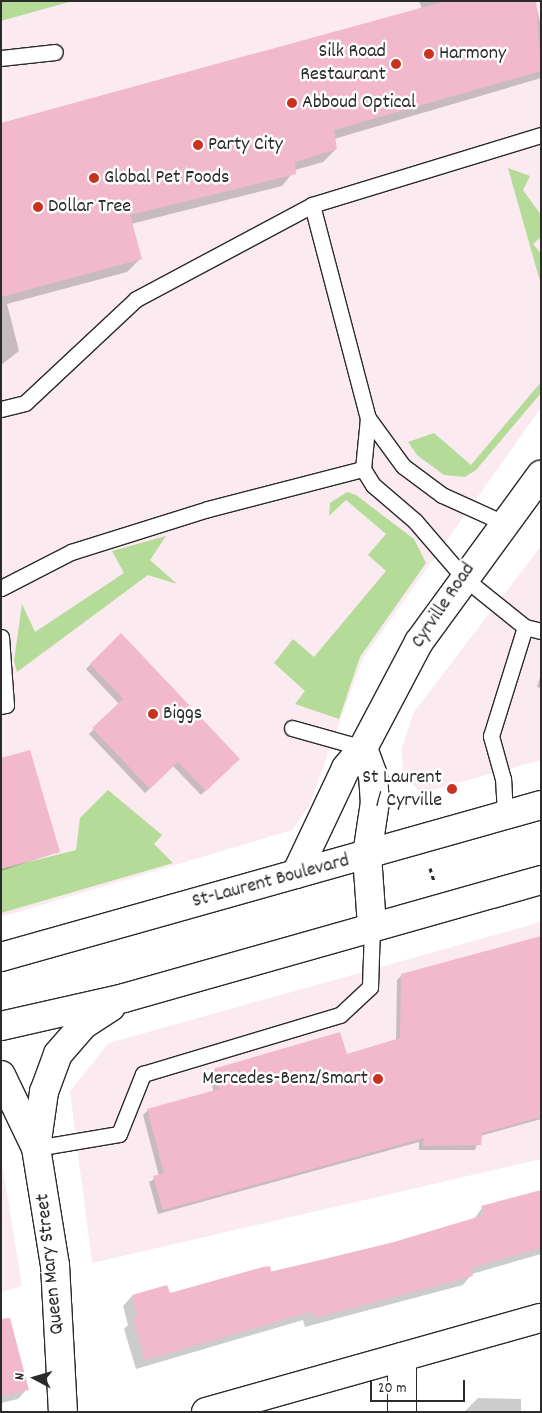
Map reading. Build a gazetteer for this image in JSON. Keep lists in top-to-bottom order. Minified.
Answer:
{"streets":{"main road":["Cyrville Road","St-Laurent Boulevard","Queen Mary Street"]},"crossings":[["Cyrville Road","St-Laurent Boulevard"]],"places":["Harmony","Silk Road Restaurant","Abboud Optical","Party City","Global Pet Foods","Dollar Tree","Biggs","St Laurent / Cyrville","Mercedes-Benz/Smart"],"scale_bar":"20 m","north":"left"}
